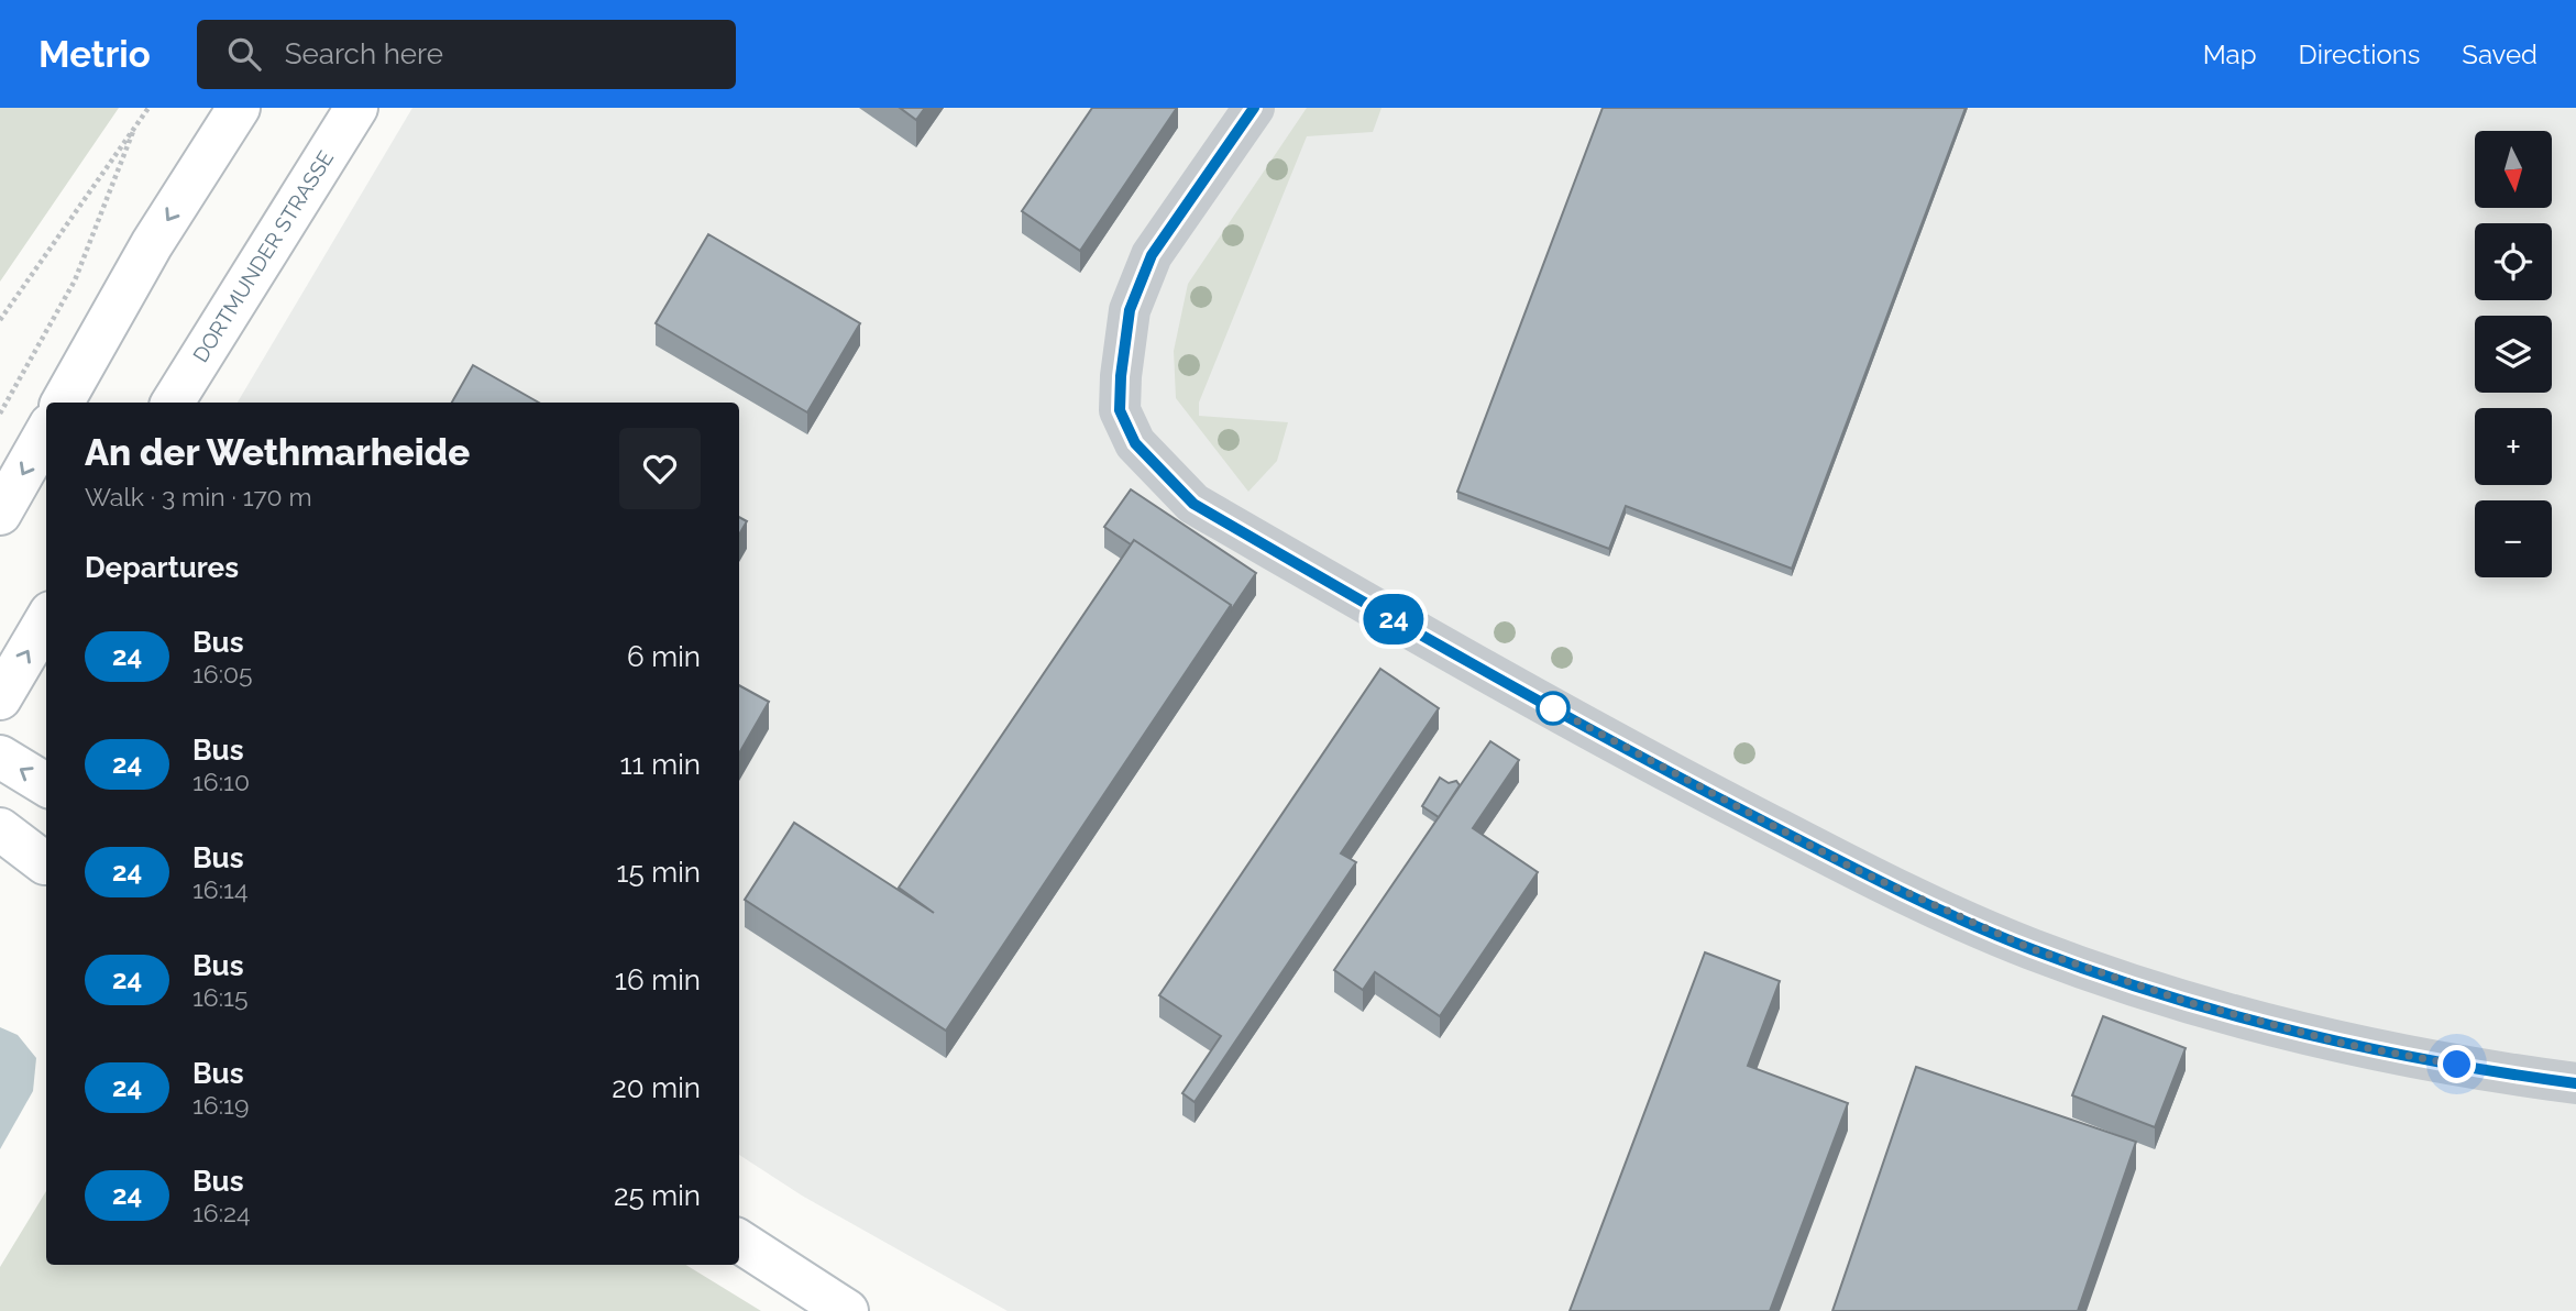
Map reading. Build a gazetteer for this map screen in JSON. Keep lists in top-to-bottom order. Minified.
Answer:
{"streets":{"main road":["DORTMUNDER STRASSE"]},"lines":["bus line 24"],"north":"bottom","page":{"header":"Metrio","search":"Search here","nav":["Map","Directions","Saved"],"on_map":"24","map_buttons":["+","−"],"heading":[["An der Wethmarheide","Walk · 3 min · 170 m"],"Departures"],"list":[{"mark":"24","name":"Bus","note":"16:05","value":"6 min"},{"mark":"24","name":"Bus","note":"16:10","value":"11 min"},{"mark":"24","name":"Bus","note":"16:14","value":"15 min"},{"mark":"24","name":"Bus","note":"16:15","value":"16 min"},{"mark":"24","name":"Bus","note":"16:19","value":"20 min"},{"mark":"24","name":"Bus","note":"16:24","value":"25 min"}]}}
